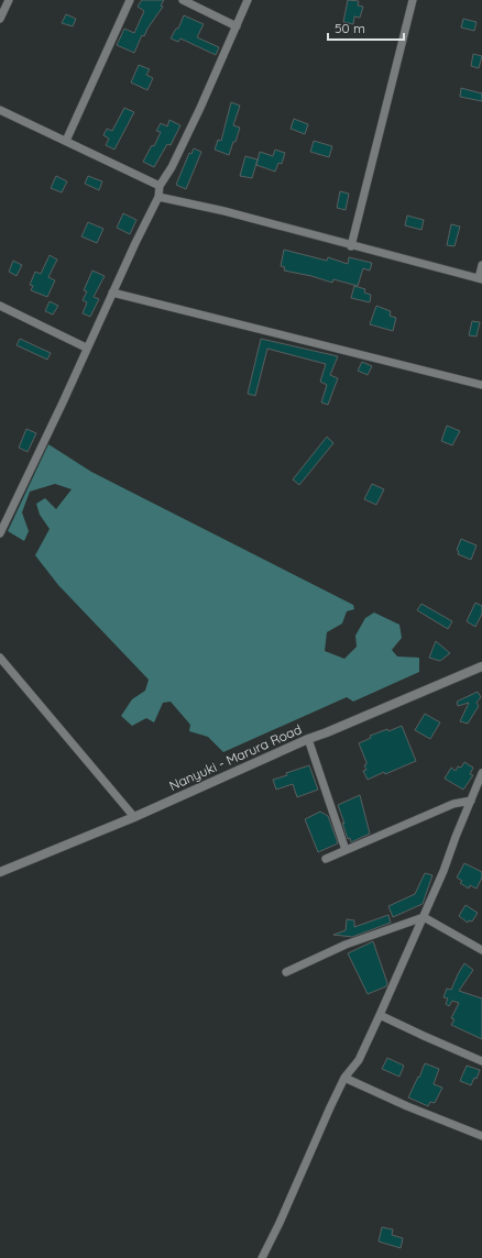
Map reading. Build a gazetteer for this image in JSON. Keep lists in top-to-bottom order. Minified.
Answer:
{"streets":{"street":["Nanyuki - Marura Road"]},"scale_bar":"50 m"}
